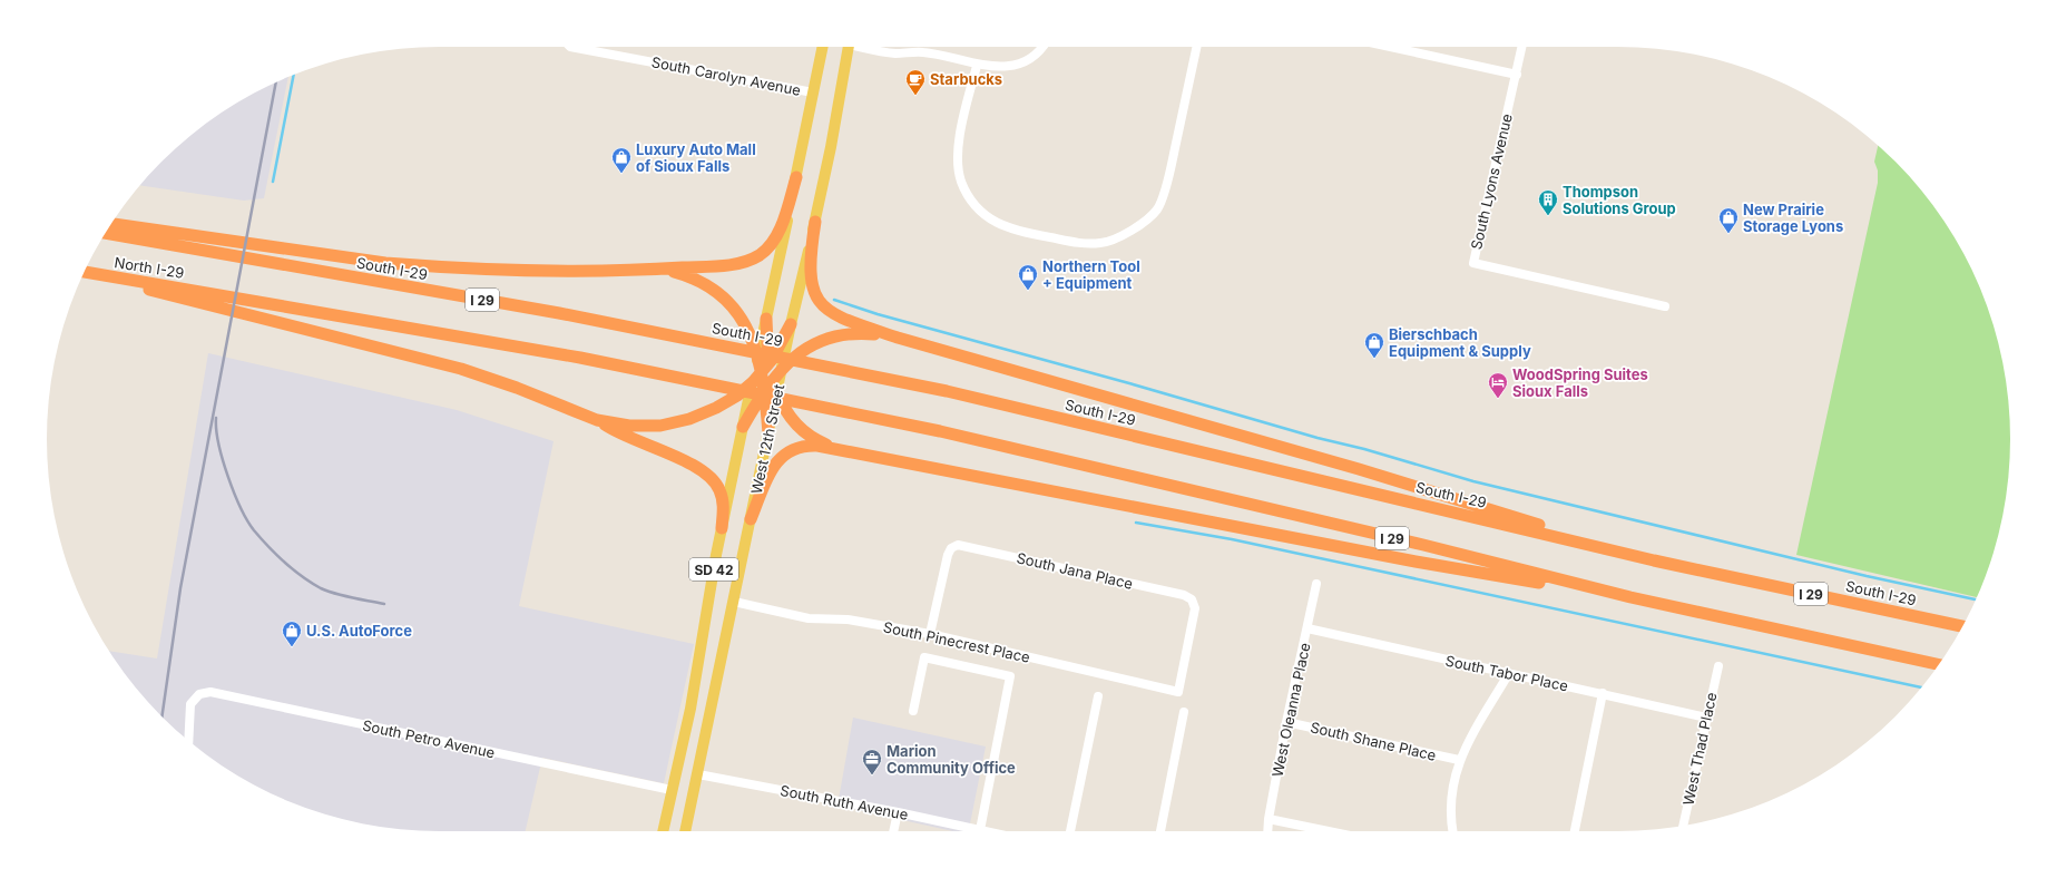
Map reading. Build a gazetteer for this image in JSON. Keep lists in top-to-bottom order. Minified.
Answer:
{"streets":{"highway":["North I-29","South I-29","I 29"],"main road":["West 12th Street","SD 42"],"street":["South Carolyn Avenue","South Lyons Avenue","South Jana Place","South Pinecrest Place","South Tabor Place","West Oleanna Place","South Petro Avenue","South Shane Place","West Thad Place","South Ruth Avenue"]},"crossings":[["North I-29","South I-29"],["North I-29","I 29"],["West 12th Street","South Pinecrest Place"],["West 12th Street","South Petro Avenue"],["West 12th Street","South Ruth Avenue"],["South Jana Place","South Pinecrest Place"],["South Tabor Place","West Oleanna Place"],["South Tabor Place","West Thad Place"],["West Oleanna Place","South Shane Place"]],"places":{"cafe":["Starbucks"],"shop":["Luxury Auto Mall of Sioux Falls","New Prairie Storage Lyons","Northern Tool + Equipment","Bierschbach Equipment & Supply","U.S. AutoForce"],"building":["Thompson Solutions Group"],"hotel":["WoodSpring Suites Sioux Falls"],"office":["Marion Community Office"]}}
